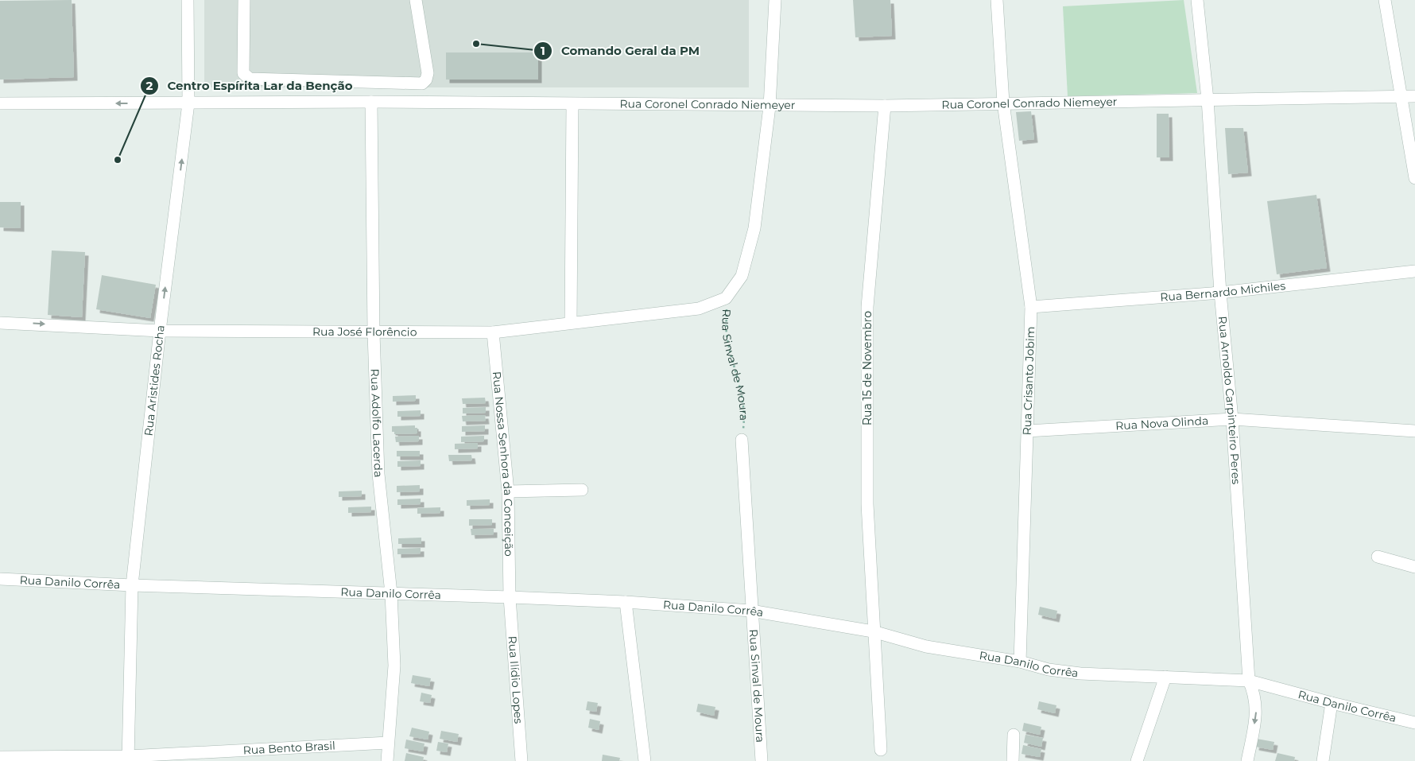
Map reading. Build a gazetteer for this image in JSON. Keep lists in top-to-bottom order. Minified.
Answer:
{"streets":{"street":["Rua Coronel Conrado Niemeyer","Rua Bernardo Michiles","Rua José Florêncio","Rua Sinval de Moura","Rua 15 de Novembro","Rua Aristides Rocha","Rua Crisanto Jobim","Rua Arnoldo Carpinteiro Peres","Rua Adolfo Lacerda","Rua Nova Olinda","Rua Nossa Senhora da Conceição","Rua Danilo Corrêa","Rua Ilídio Lopes","Rua Bento Brasil"]},"crossings":[["Rua Coronel Conrado Niemeyer","Rua Sinval de Moura"],["Rua Coronel Conrado Niemeyer","Rua 15 de Novembro"],["Rua Coronel Conrado Niemeyer","Rua Aristides Rocha"],["Rua Coronel Conrado Niemeyer","Rua Crisanto Jobim"],["Rua Coronel Conrado Niemeyer","Rua Arnoldo Carpinteiro Peres"],["Rua Coronel Conrado Niemeyer","Rua Adolfo Lacerda"],["Rua Bernardo Michiles","Rua Crisanto Jobim"],["Rua Bernardo Michiles","Rua Arnoldo Carpinteiro Peres"],["Rua José Florêncio","Rua Sinval de Moura"],["Rua José Florêncio","Rua Aristides Rocha"],["Rua José Florêncio","Rua Adolfo Lacerda"],["Rua José Florêncio","Rua Nossa Senhora da Conceição"],["Rua Sinval de Moura","Rua Danilo Corrêa"],["Rua 15 de Novembro","Rua Danilo Corrêa"],["Rua Aristides Rocha","Rua Danilo Corrêa"],["Rua Aristides Rocha","Rua Bento Brasil"],["Rua Crisanto Jobim","Rua Nova Olinda"],["Rua Crisanto Jobim","Rua Danilo Corrêa"],["Rua Arnoldo Carpinteiro Peres","Rua Nova Olinda"],["Rua Arnoldo Carpinteiro Peres","Rua Danilo Corrêa"],["Rua Adolfo Lacerda","Rua Danilo Corrêa"],["Rua Adolfo Lacerda","Rua Bento Brasil"],["Rua Nossa Senhora da Conceição","Rua Danilo Corrêa"],["Rua Nossa Senhora da Conceição","Rua Ilídio Lopes"],["Rua Danilo Corrêa","Rua Ilídio Lopes"]],"places":["Comando Geral da PM","Centro Espírita Lar da Benção"]}
